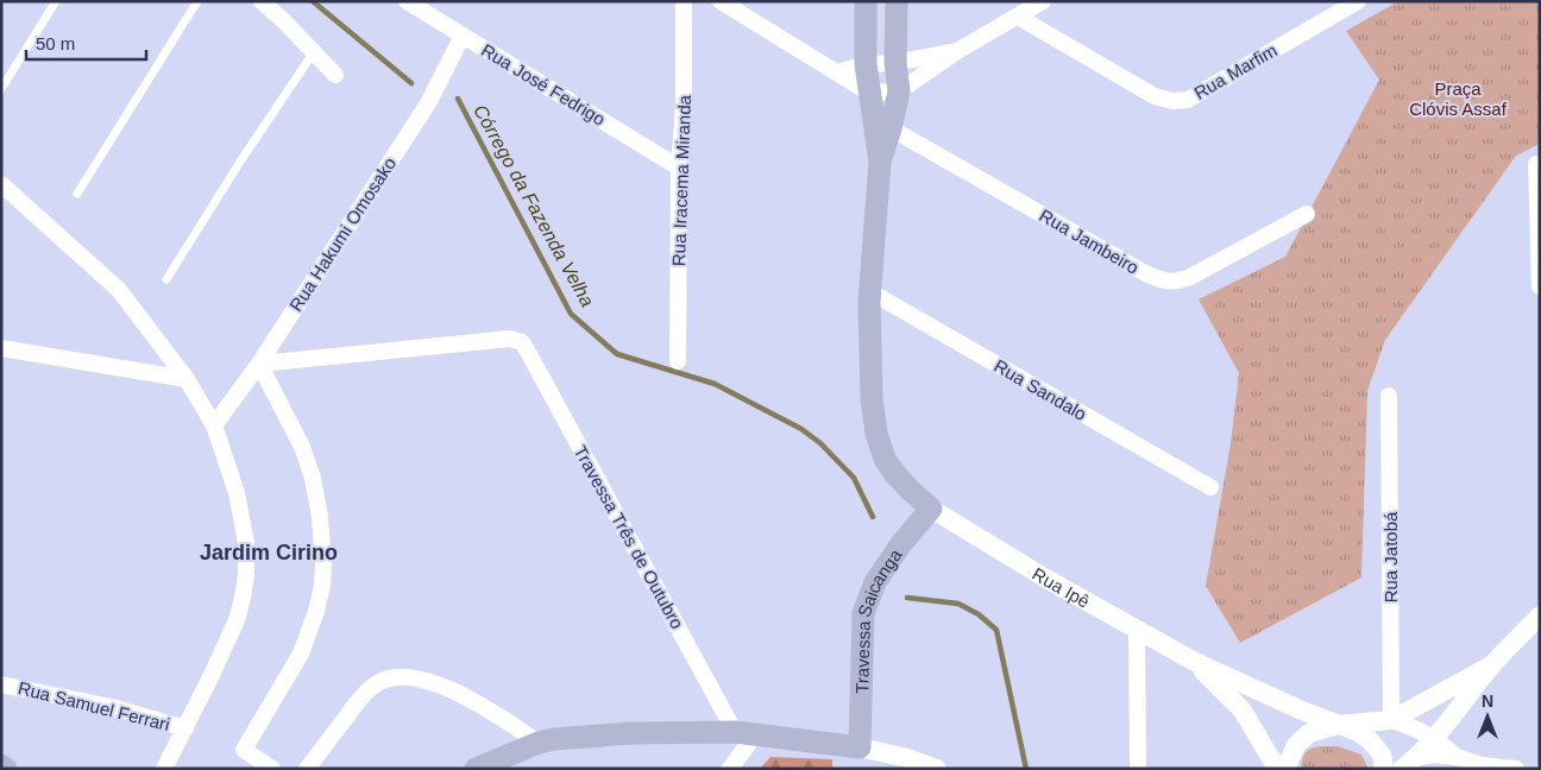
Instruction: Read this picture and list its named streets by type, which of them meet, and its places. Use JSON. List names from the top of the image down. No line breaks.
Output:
{"streets":{"main road":["Travessa Saicanga"],"street":["Rua Marfim","Rua José Fedrigo","Rua Iracema Miranda","Rua Hakumi Omosako","Rua Jambeiro","Rua Sandalo","Travessa Três de Outubro","Rua Jatobá","Rua Ipê","Rua Samuel Ferrari"]},"crossings":[["Rua José Fedrigo","Rua Iracema Miranda"],["Rua José Fedrigo","Rua Hakumi Omosako"],["Rua Hakumi Omosako","Travessa Três de Outubro"],["Rua Ipê","Travessa Saicanga"]],"districts":["Jardim Cirino"],"water":["Córrego da Fazenda Velha"],"parks":["Praça Clóvis Assaf"],"scale_bar":"50 m","north":"top"}
